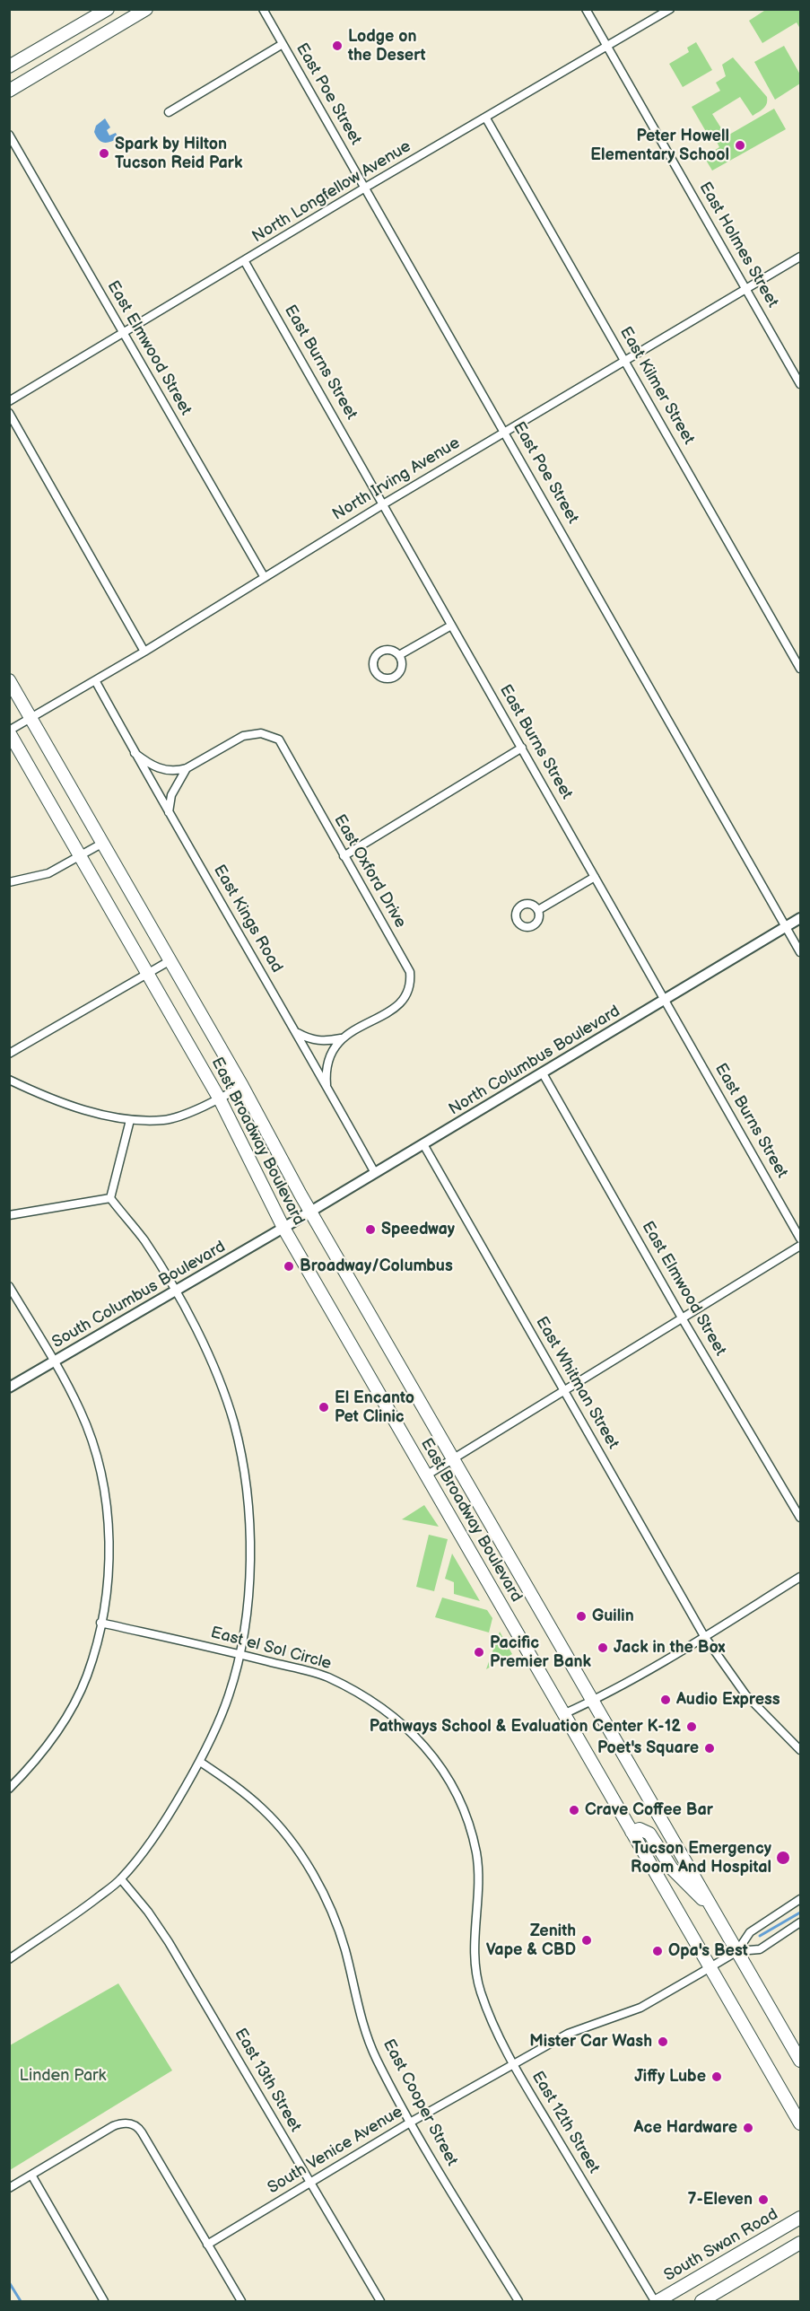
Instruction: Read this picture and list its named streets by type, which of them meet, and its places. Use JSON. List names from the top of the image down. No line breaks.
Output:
{"streets":{"main road":["East Broadway Boulevard","South Swan Road"],"street":["East Poe Street","North Longfellow Avenue","East Holmes Street","East Elmwood Street","East Burns Street","East Kilmer Street","North Irving Avenue","East Oxford Drive","East Kings Road","North Columbus Boulevard","South Columbus Boulevard","East Whitman Street","East el Sol Circle","East 13th Street","East Cooper Street","East 12th Street","South Venice Avenue"]},"crossings":[["East Poe Street","North Longfellow Avenue"],["East Poe Street","North Irving Avenue"],["East Poe Street","North Columbus Boulevard"],["North Longfellow Avenue","East Holmes Street"],["North Longfellow Avenue","East Elmwood Street"],["North Longfellow Avenue","East Burns Street"],["North Longfellow Avenue","East Kilmer Street"],["East Holmes Street","North Irving Avenue"],["East Elmwood Street","North Irving Avenue"],["East Elmwood Street","North Columbus Boulevard"],["East Burns Street","North Irving Avenue"],["East Burns Street","North Columbus Boulevard"],["East Kilmer Street","North Irving Avenue"],["North Irving Avenue","East Kings Road"],["North Irving Avenue","East Broadway Boulevard"],["East Oxford Drive","East Kings Road"],["East Kings Road","North Columbus Boulevard"],["North Columbus Boulevard","East Broadway Boulevard"],["North Columbus Boulevard","South Columbus Boulevard"],["North Columbus Boulevard","East Whitman Street"],["East Broadway Boulevard","South Columbus Boulevard"],["East Broadway Boulevard","South Venice Avenue"],["East el Sol Circle","East 12th Street"],["East 13th Street","South Venice Avenue"],["East Cooper Street","South Venice Avenue"],["East 12th Street","South Venice Avenue"],["East 12th Street","South Swan Road"]],"parks":["Linden Park"],"places":["Lodge on the Desert","Peter Howell Elementary School","Spark by Hilton Tucson Reid Park","Speedway","Broadway/Columbus","El Encanto Pet Clinic","Guilin","Jack in the Box","Pacific Premier Bank","Audio Express","Pathways School & Evaluation Center K-12","Poet's Square","Crave Coffee Bar","Tucson Emergency Room And Hospital","Zenith Vape & CBD","Opa's Best","Mister Car Wash","Jiffy Lube","Ace Hardware","7-Eleven"]}
